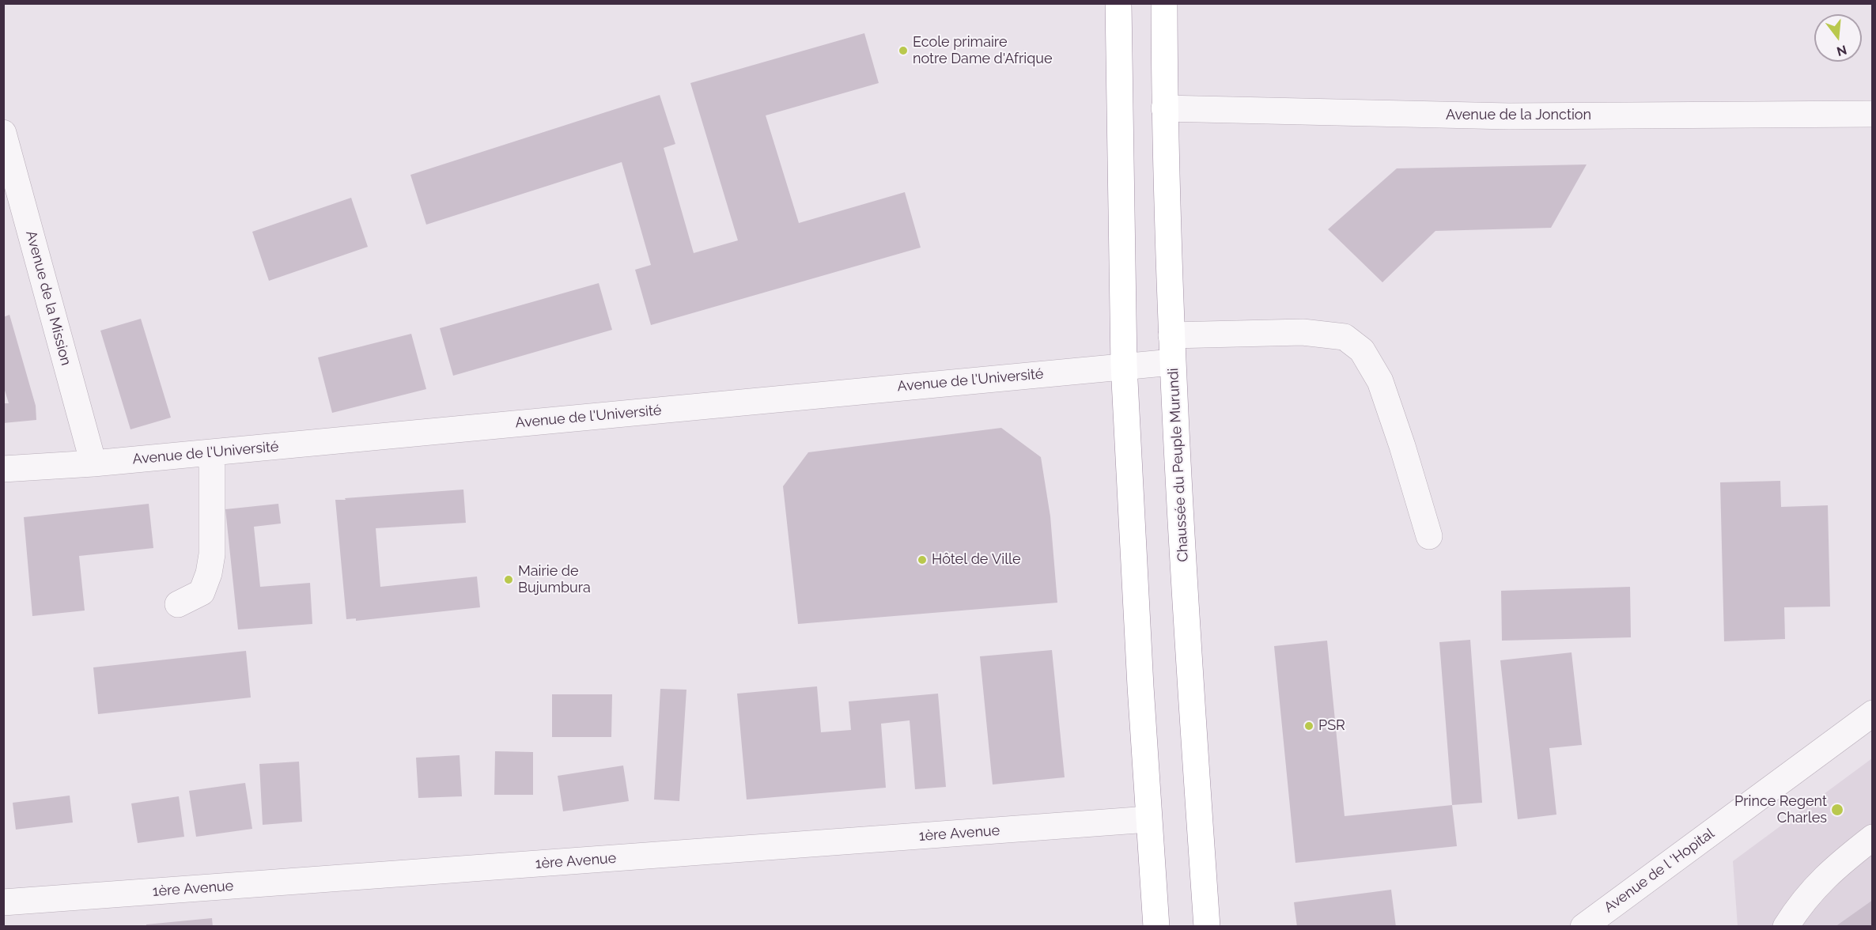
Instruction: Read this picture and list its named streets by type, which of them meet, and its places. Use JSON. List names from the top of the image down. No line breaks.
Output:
{"streets":{"highway":["Chaussée du Peuple Murundi"],"street":["Avenue de la Jonction","Avenue de la Mission","Avenue de l'Université","1ère Avenue","Avenue de l 'Hopital"]},"crossings":[["Avenue de la Jonction","Chaussée du Peuple Murundi"],["Avenue de la Mission","Avenue de l'Université"],["Avenue de l'Université","Chaussée du Peuple Murundi"]],"places":["Ecole primaire notre Dame d'Afrique","Hôtel de Ville","Mairie de Bujumbura","PSR","Prince Regent Charles"],"north":"bottom"}
